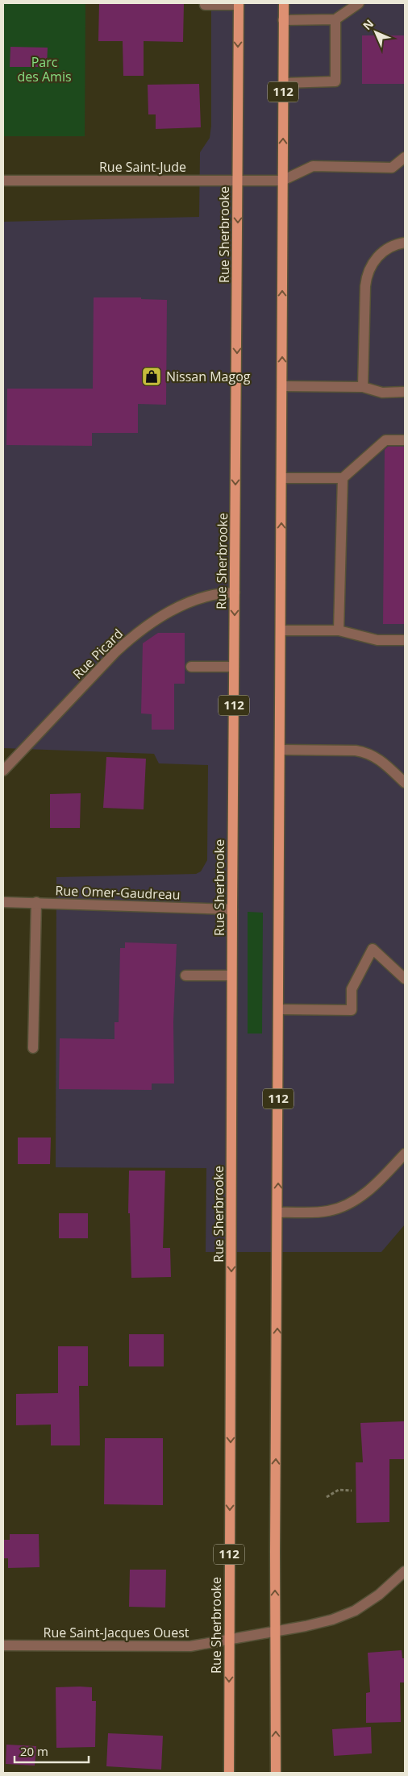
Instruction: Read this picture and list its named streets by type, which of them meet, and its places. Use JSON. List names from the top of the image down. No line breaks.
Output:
{"streets":{"main road":["112","Rue Sherbrooke"],"street":["Rue Saint-Jude","Rue Picard","Rue Omer-Gaudreau","Rue Saint-Jacques Ouest"]},"crossings":[["112","Rue Saint-Jude"],["112","Rue Saint-Jacques Ouest"],["Rue Saint-Jude","Rue Sherbrooke"],["Rue Sherbrooke","Rue Picard"],["Rue Sherbrooke","Rue Omer-Gaudreau"],["Rue Sherbrooke","Rue Saint-Jacques Ouest"]],"parks":["Parc des Amis"],"places":{"shop":["Nissan Magog"]},"scale_bar":"20 m","north":"top left"}
